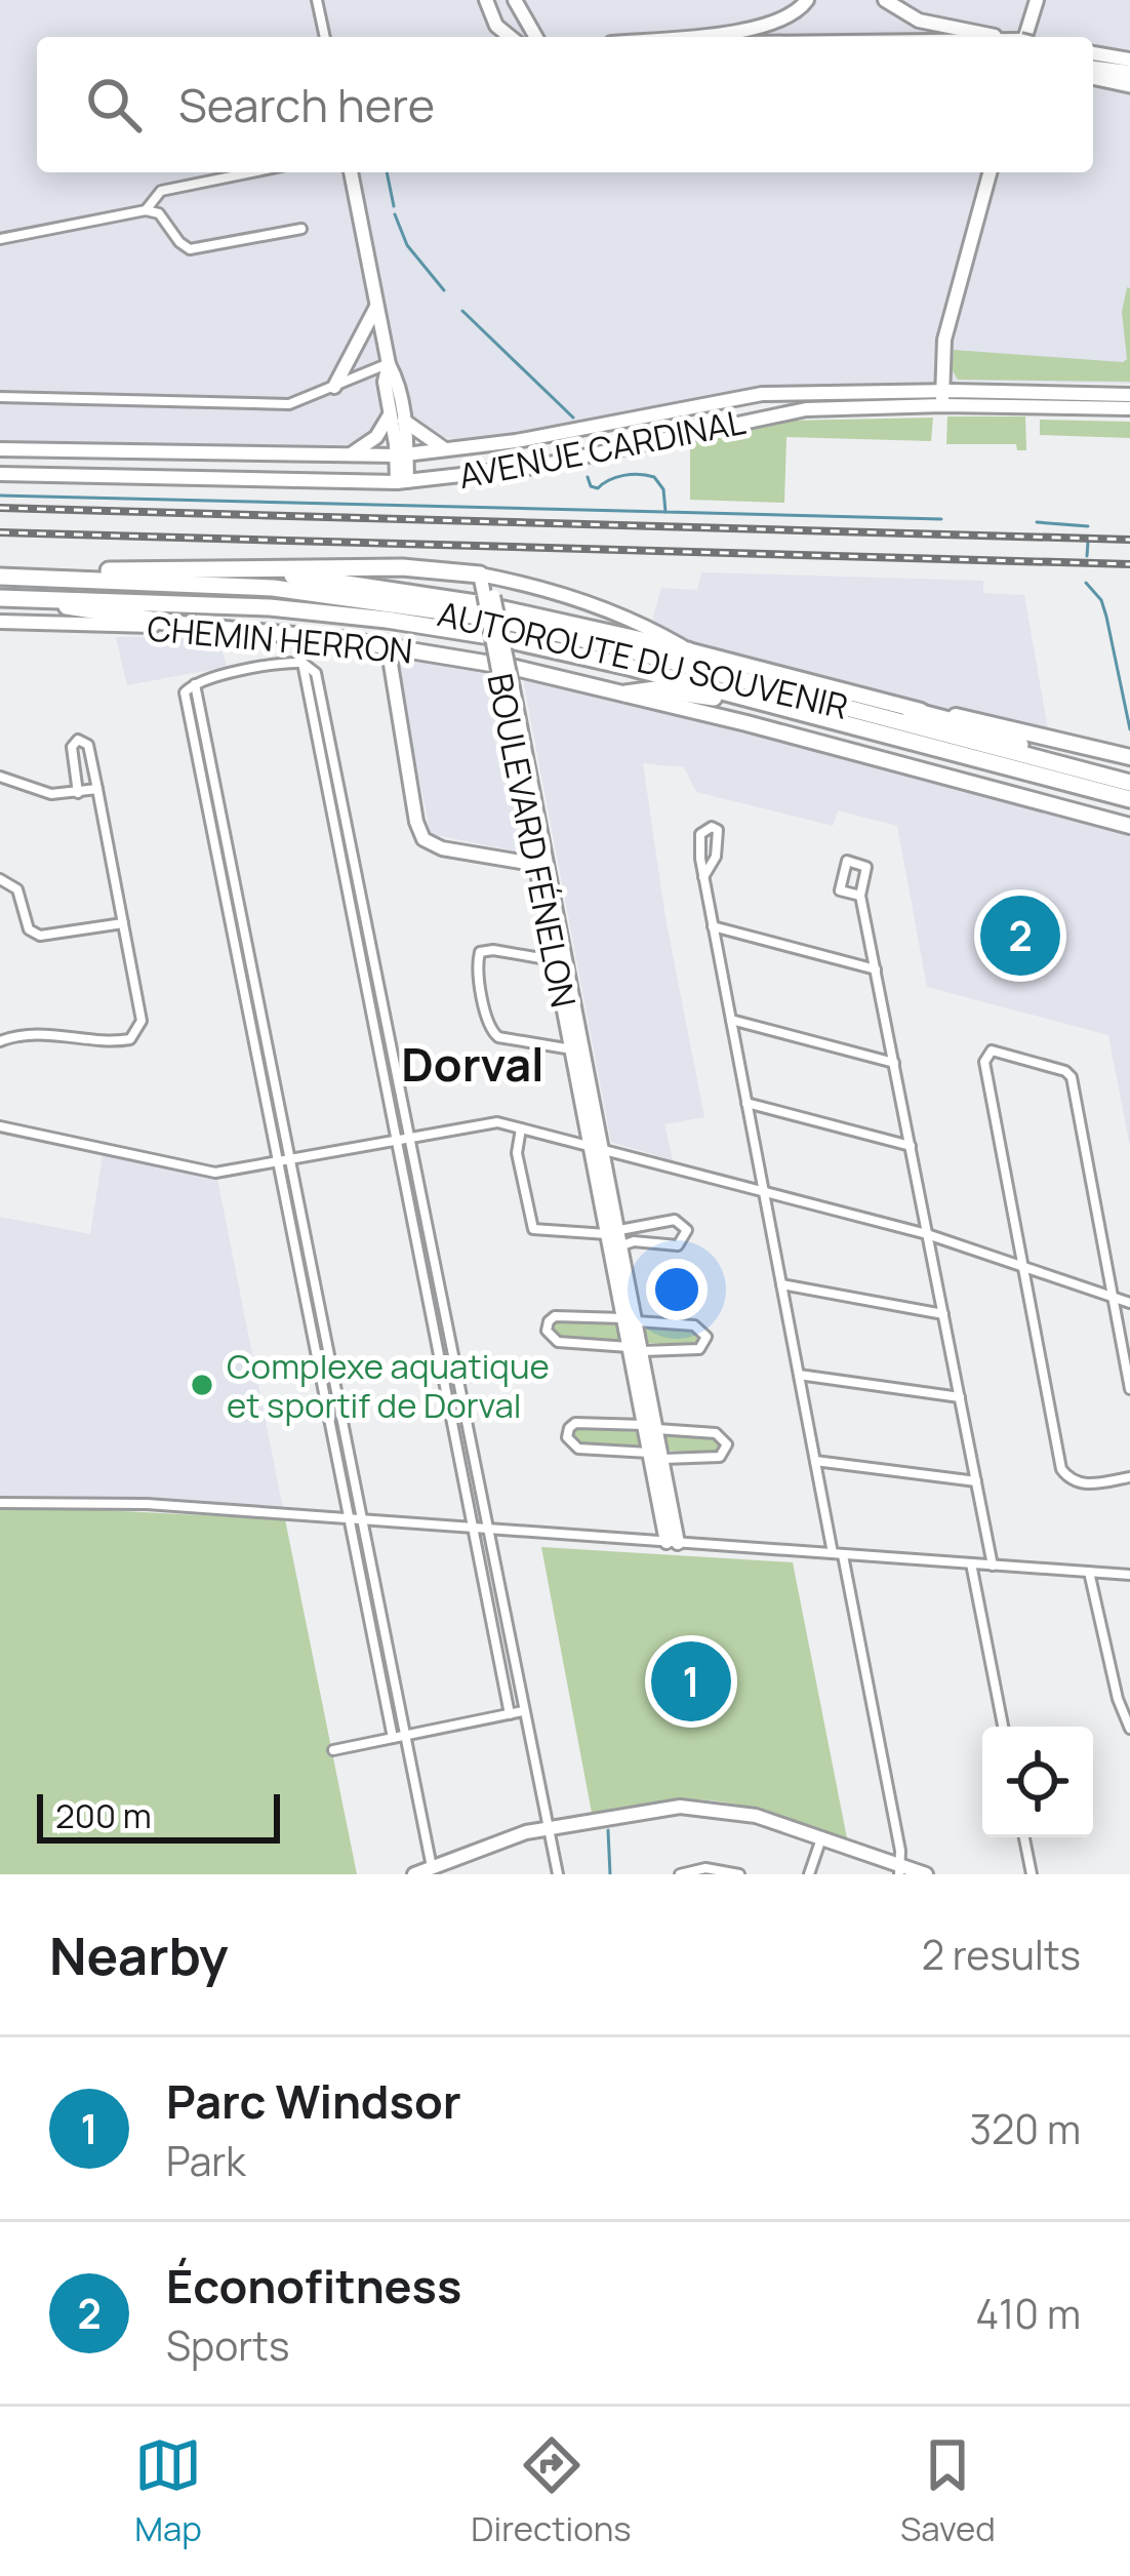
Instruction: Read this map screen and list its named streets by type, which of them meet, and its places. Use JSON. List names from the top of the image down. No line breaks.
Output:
{"streets":{"highway":["AUTOROUTE DU SOUVENIR"],"main road":["CHEMIN HERRON"],"street":["AVENUE CARDINAL","BOULEVARD FÉNELON"]},"districts":["Dorval"],"places":["Complexe aquatique et sportif de Dorval"],"scale_bar":"200 m","page":{"search":"Search here","pins":["2","1"],"scale":"200 m","heading":["Nearby","2 results"],"list":[{"mark":"1","name":"Parc Windsor","note":"Park","value":"320 m"},{"mark":"2","name":"Éconofitness","note":"Sports","value":"410 m"}],"nav":["Map","Directions","Saved"]}}
